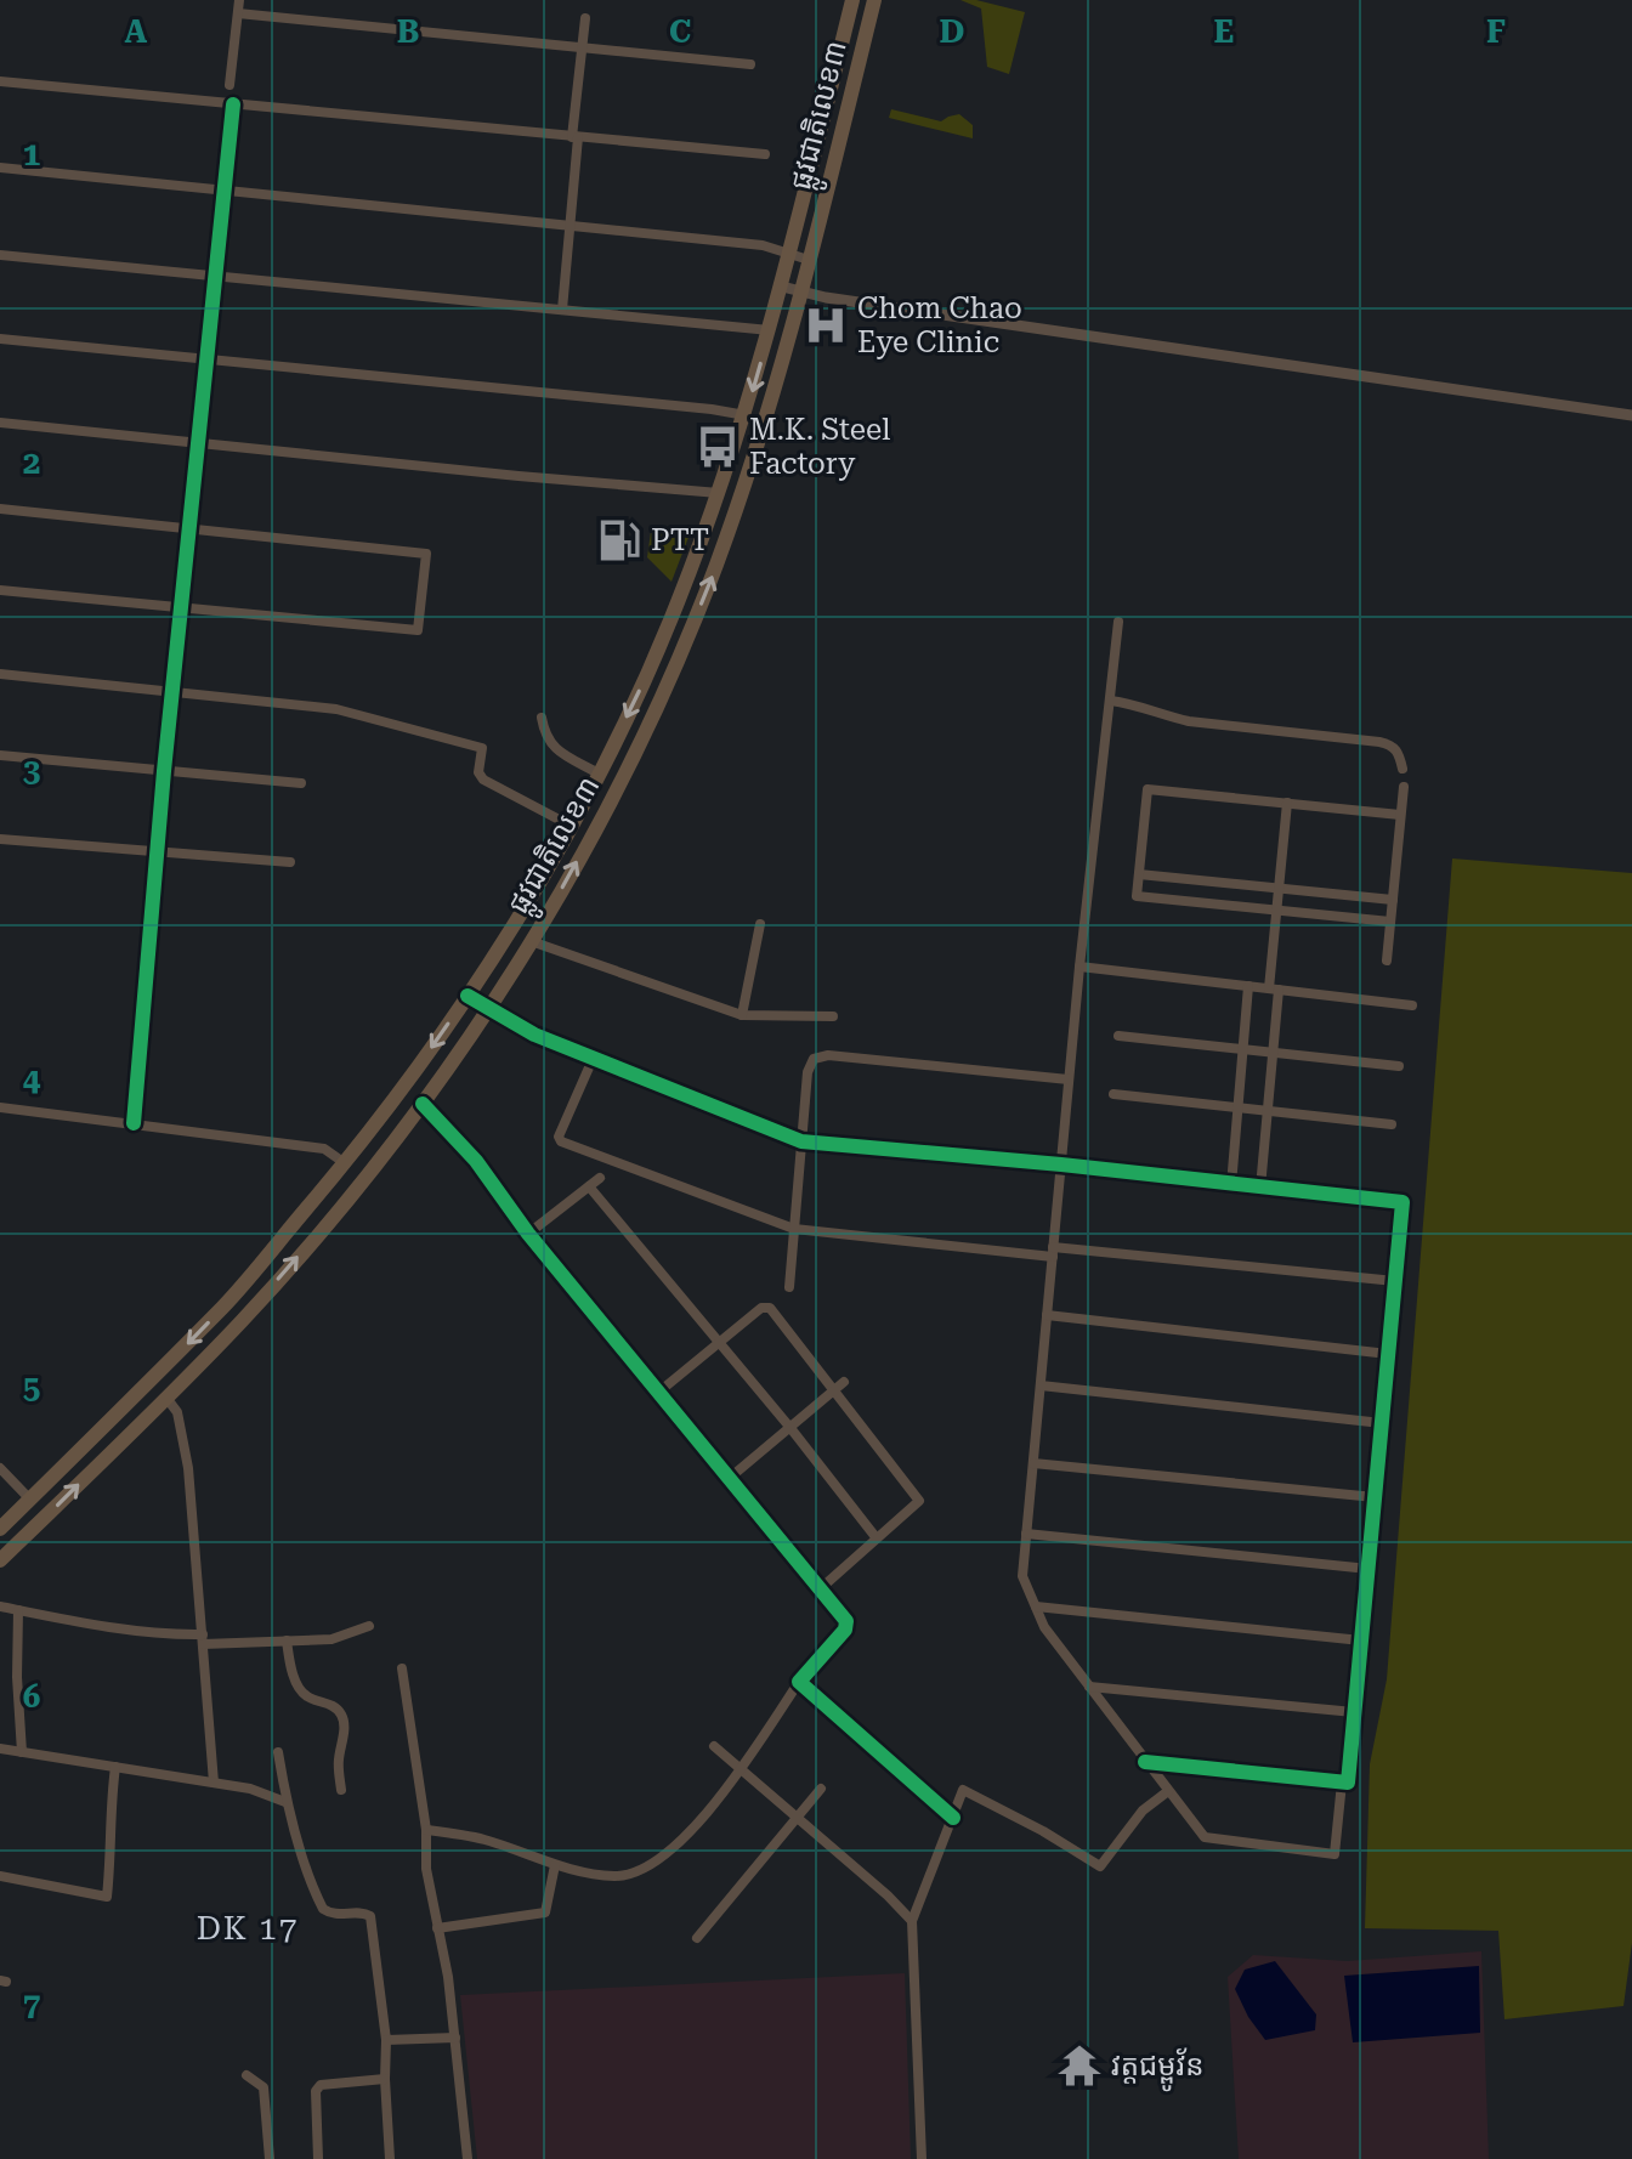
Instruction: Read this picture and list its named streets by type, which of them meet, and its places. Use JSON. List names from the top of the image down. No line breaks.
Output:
{"streets":{"highway":["ផ្លូវជាតិលេខ៣"]},"districts":["DK 17"],"places":{"hospital":["Chom Chao Eye Clinic"],"bus stop":["M.K. Steel Factory"],"fuel station":["PTT"],"temple":["វត្តជម្ពូវ័ន"]},"grid":{"columns":["A","B","C","D","E","F"],"rows":["1","2","3","4","5","6","7"]}}
